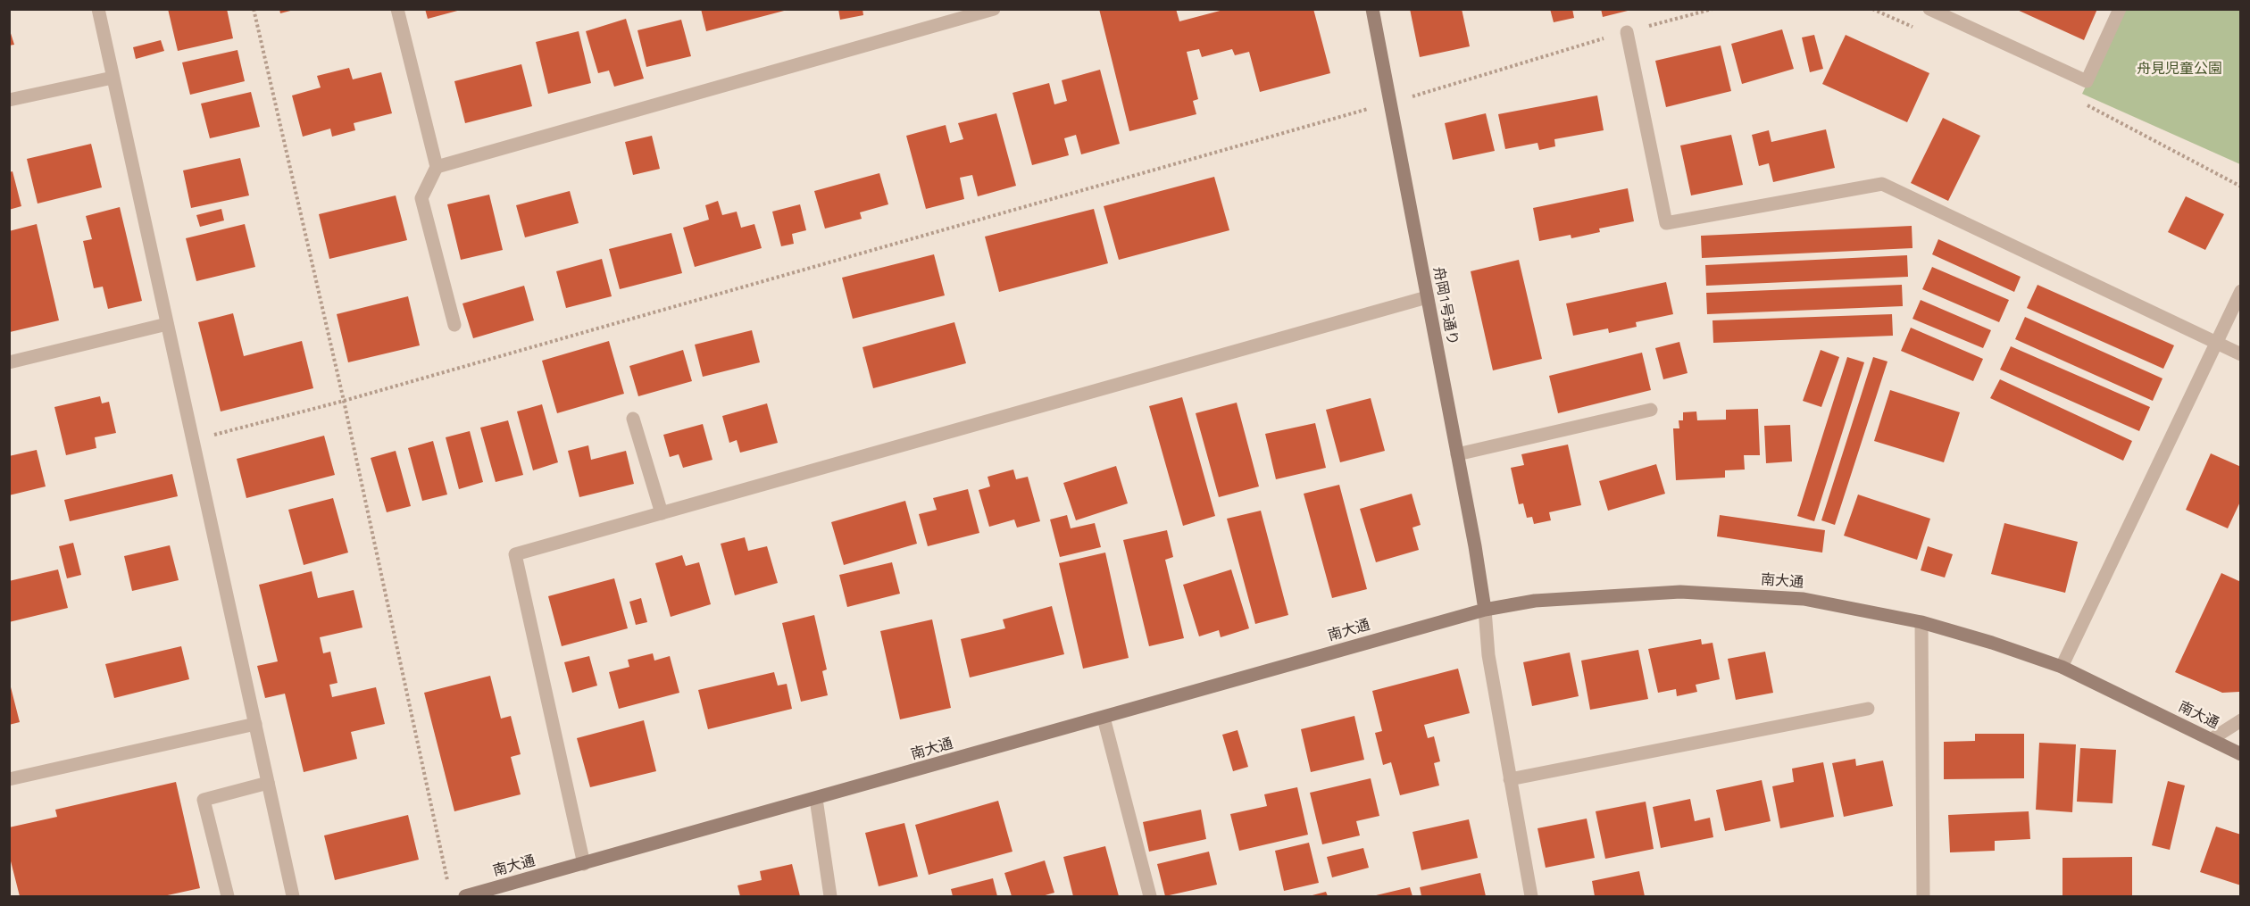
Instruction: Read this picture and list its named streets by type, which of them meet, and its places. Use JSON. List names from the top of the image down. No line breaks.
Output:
{"streets":{"street":["舟岡1号通り","南大通"]},"crossings":[["舟岡1号通り","南大通"]],"parks":["舟見児童公園"]}
